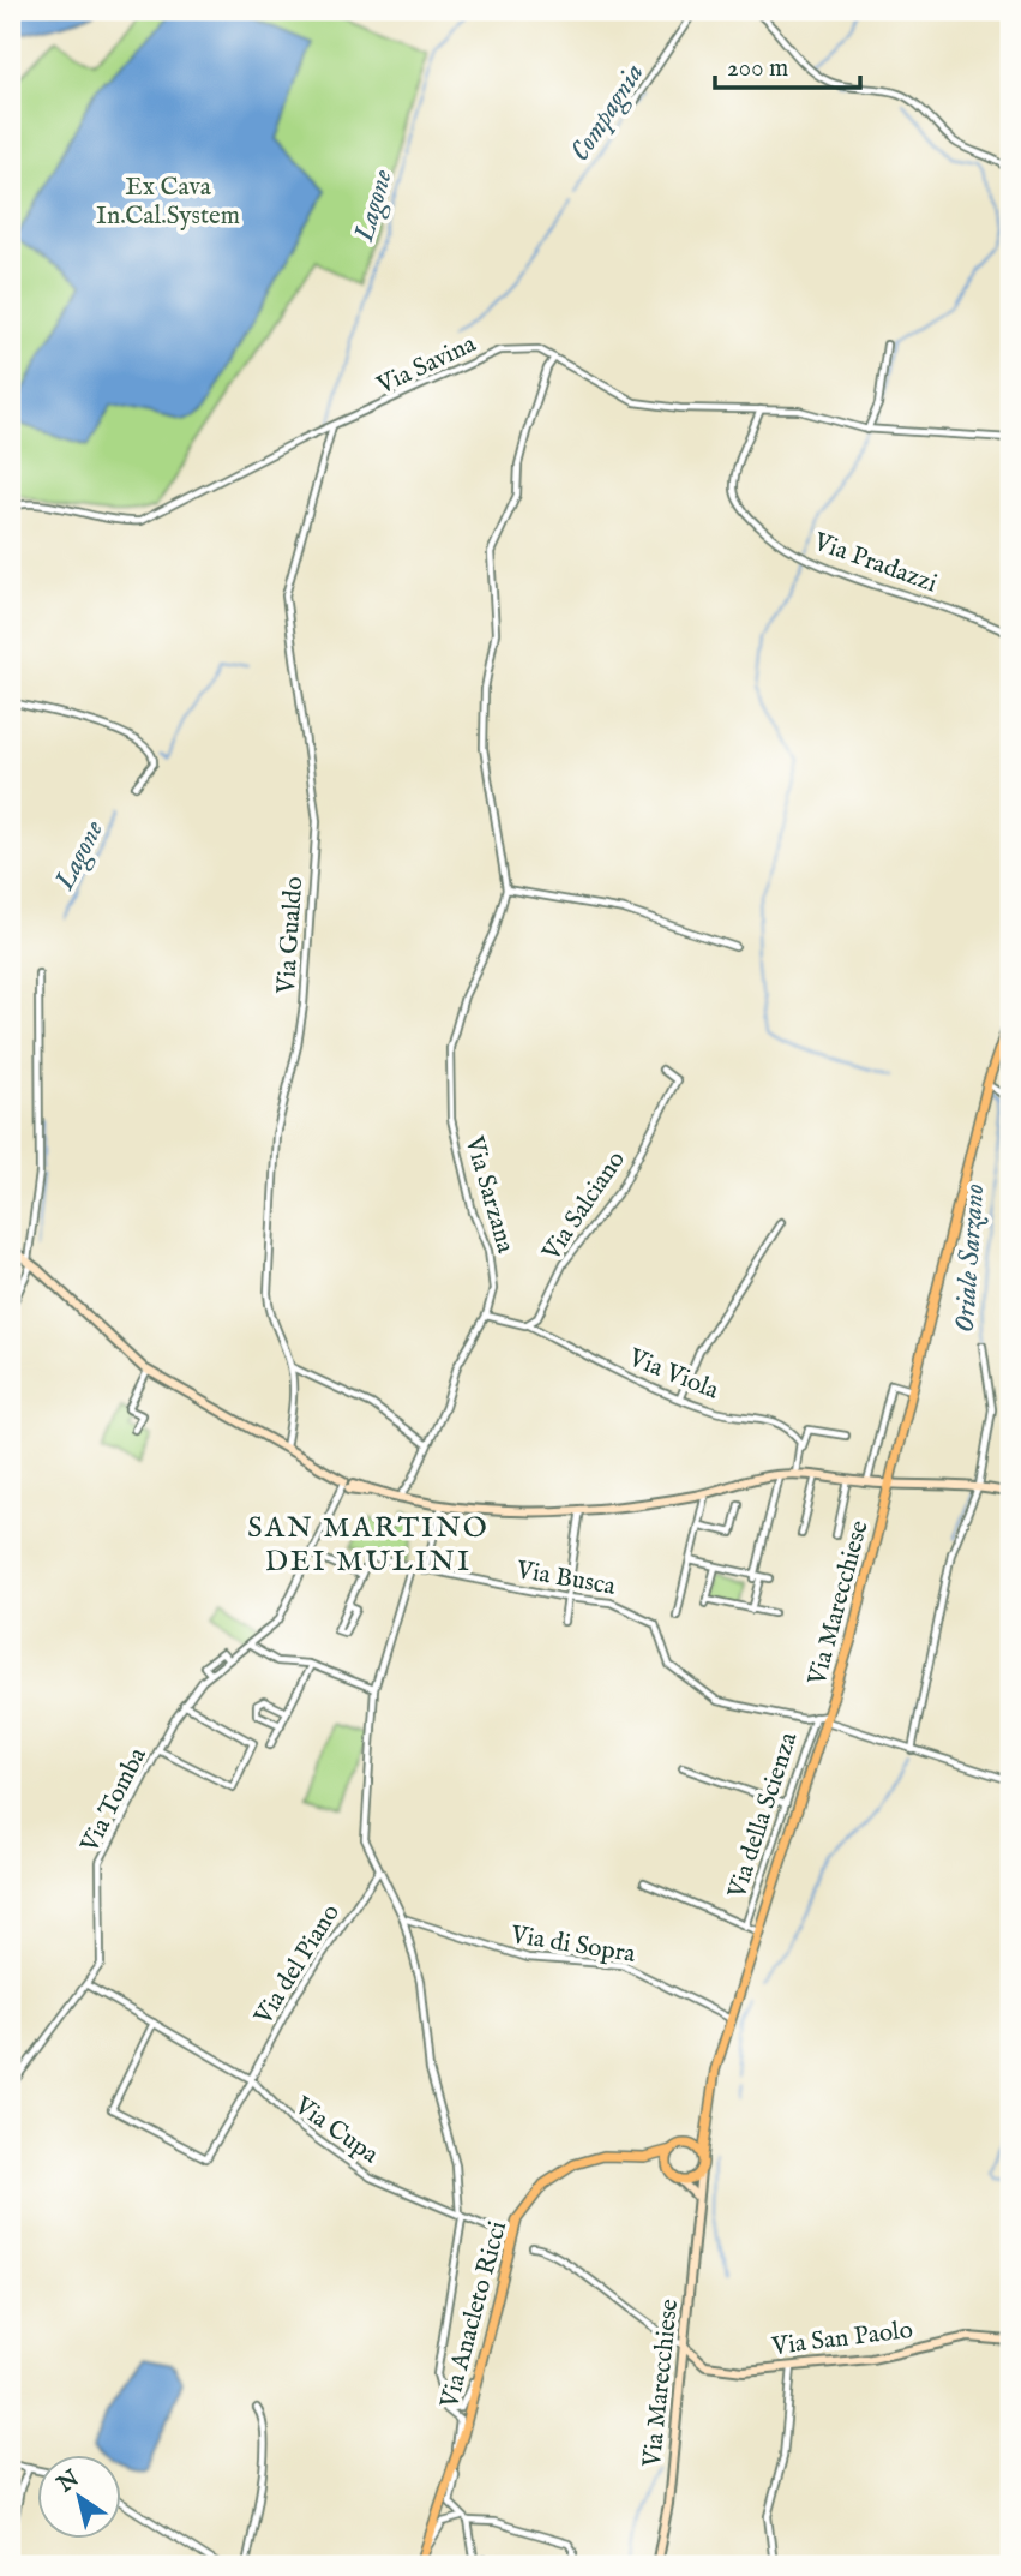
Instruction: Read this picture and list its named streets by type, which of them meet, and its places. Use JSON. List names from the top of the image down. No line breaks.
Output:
{"streets":{"main road":["Via Marecchiese","Via Anacleto Ricci","Via San Paolo"],"street":["Via Savina","Via Pradazzi","Via Gualdo","Via Sarzana","Via Salciano","Via Viola","Via Busca","Via Tomba","Via della Scienza","Via di Sopra","Via del Piano","Via Cupa"]},"crossings":[["Via Savina","Via Pradazzi"],["Via Savina","Via Gualdo"],["Via Savina","Via Sarzana"],["Via Salciano","Via Viola"],["Via Busca","Via Marecchiese"],["Via Busca","Via della Scienza"],["Via Marecchiese","Via della Scienza"],["Via Marecchiese","Via di Sopra"],["Via Marecchiese","Via Anacleto Ricci"],["Via Marecchiese","Via San Paolo"],["Via Tomba","Via Cupa"],["Via del Piano","Via Cupa"]],"districts":["SAN MARTINO DEI MULINI"],"water":["Compagnia","Lagone","Oriale Sarzano"],"parks":["Ex Cava In.Cal.System"],"scale_bar":"200 m","north":"top left"}
